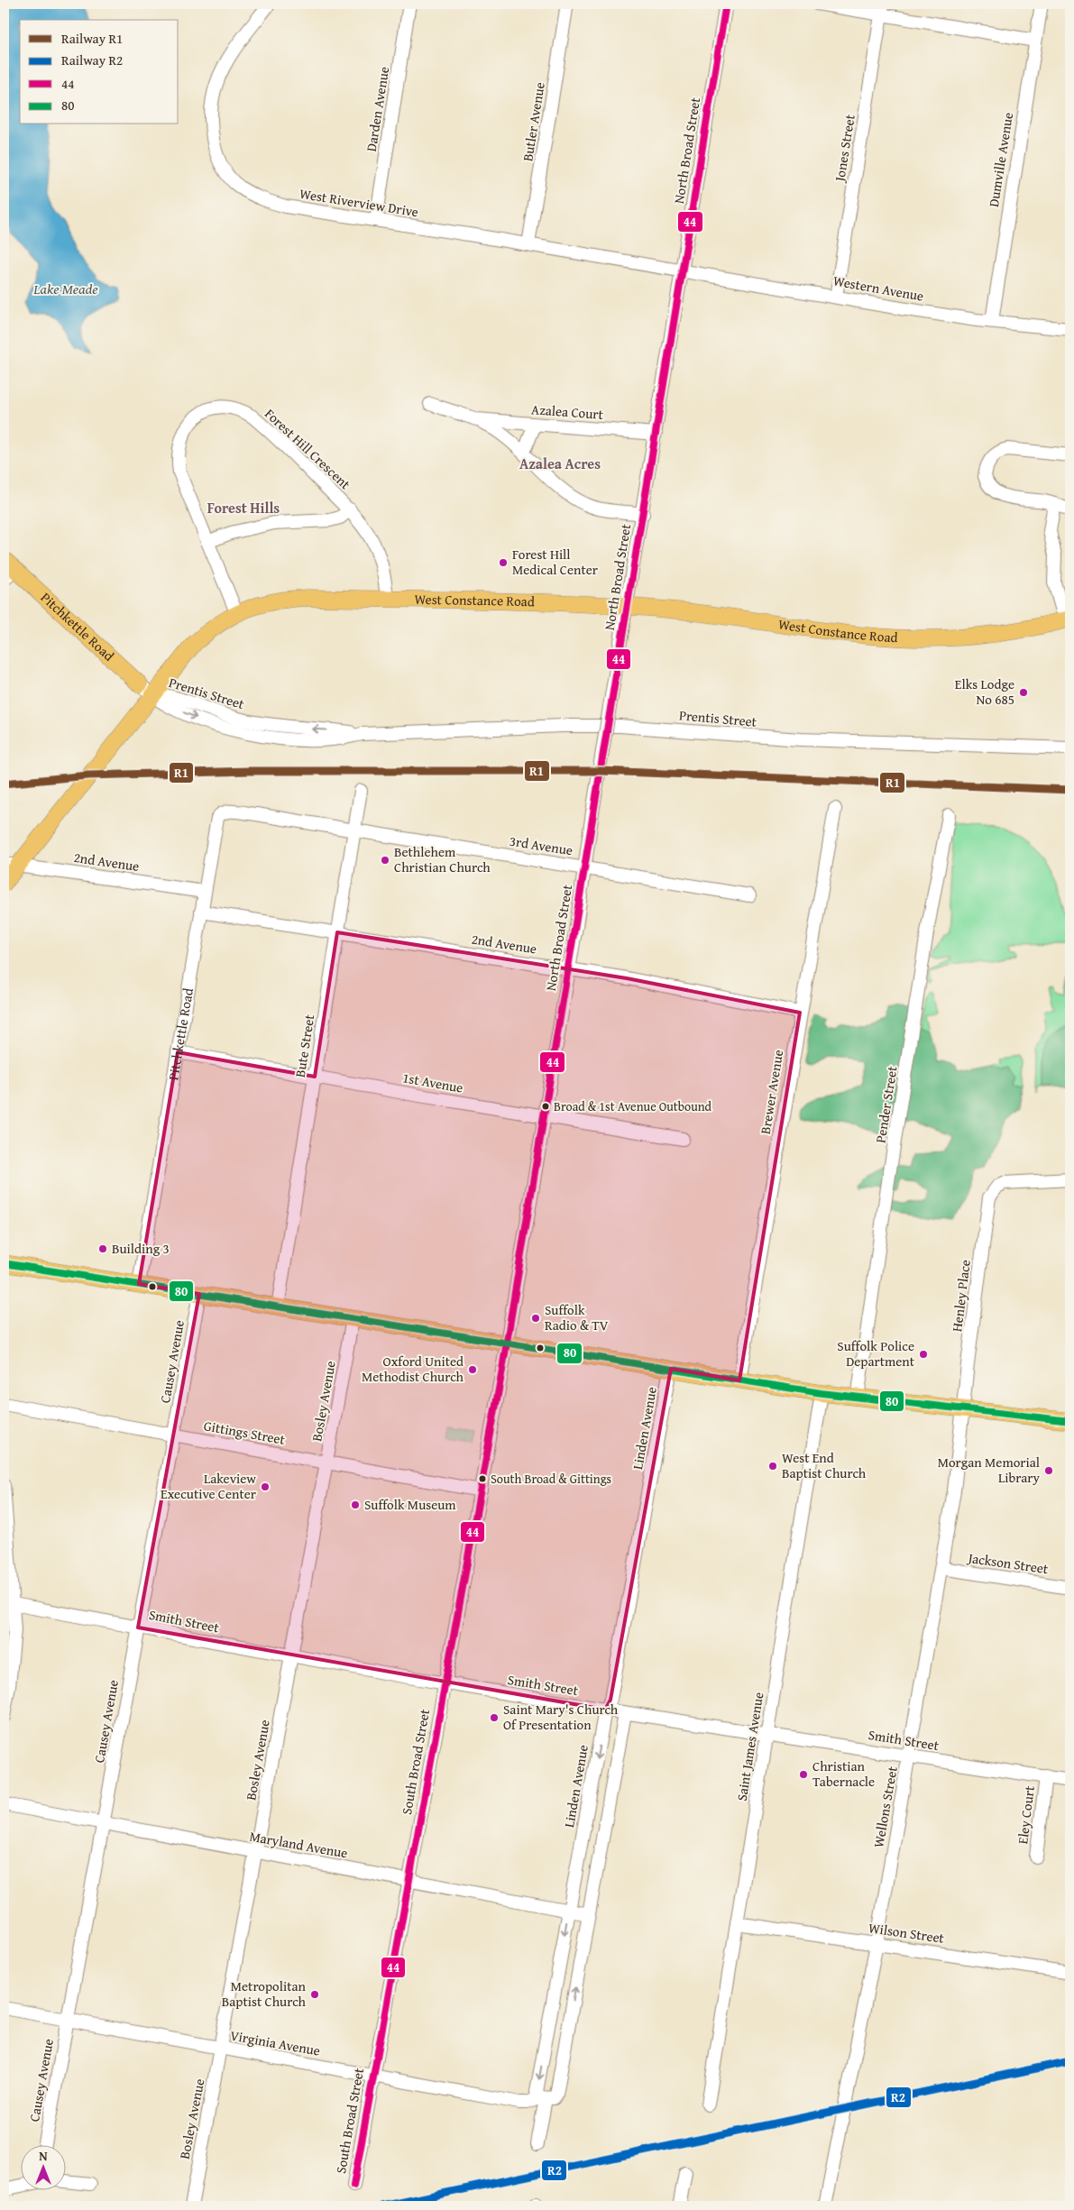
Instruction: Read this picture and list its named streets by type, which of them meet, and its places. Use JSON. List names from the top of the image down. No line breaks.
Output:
{"streets":{"main road":["West Constance Road","Pitchkettle Road"],"street":["Darden Avenue","Butler Avenue","Jones Street","North Broad Street","Dumville Avenue","West Riverview Drive","Western Avenue","Azalea Court","Forest Hill Crescent","Prentis Street","3rd Avenue","2nd Avenue","Bute Street","1st Avenue","Brewer Avenue","Pender Street","Henley Place","Causey Avenue","Bosley Avenue","Linden Avenue","Gittings Street","Jackson Street","Smith Street","Saint James Avenue","South Broad Street","Wellons Street","Eley Court","Maryland Avenue","Wilson Street","Virginia Avenue"]},"crossings":[["Darden Avenue","West Riverview Drive"],["Butler Avenue","West Riverview Drive"],["Jones Street","Western Avenue"],["North Broad Street","West Riverview Drive"],["North Broad Street","Western Avenue"],["North Broad Street","Azalea Court"],["North Broad Street","West Constance Road"],["North Broad Street","3rd Avenue"],["North Broad Street","2nd Avenue"],["North Broad Street","1st Avenue"],["North Broad Street","South Broad Street"],["Dumville Avenue","Western Avenue"],["West Riverview Drive","Western Avenue"],["Forest Hill Crescent","West Constance Road"],["West Constance Road","Pitchkettle Road"],["West Constance Road","Prentis Street"],["West Constance Road","2nd Avenue"],["Pitchkettle Road","Prentis Street"],["Pitchkettle Road","3rd Avenue"],["Pitchkettle Road","2nd Avenue"],["Pitchkettle Road","1st Avenue"],["3rd Avenue","Bute Street"],["2nd Avenue","Bute Street"],["2nd Avenue","Brewer Avenue"],["Bute Street","1st Avenue"],["Henley Place","Wellons Street"],["Causey Avenue","Gittings Street"],["Causey Avenue","Smith Street"],["Causey Avenue","Maryland Avenue"],["Causey Avenue","Virginia Avenue"],["Bosley Avenue","Gittings Street"],["Bosley Avenue","Smith Street"],["Bosley Avenue","Maryland Avenue"],["Bosley Avenue","Virginia Avenue"],["Linden Avenue","Smith Street"],["Linden Avenue","Maryland Avenue"],["Linden Avenue","Virginia Avenue"],["Gittings Street","South Broad Street"],["Jackson Street","Wellons Street"],["Smith Street","Saint James Avenue"],["Smith Street","South Broad Street"],["Smith Street","Wellons Street"],["Smith Street","Eley Court"],["Saint James Avenue","Wilson Street"],["South Broad Street","Maryland Avenue"],["South Broad Street","Virginia Avenue"],["Wellons Street","Wilson Street"]],"districts":["Azalea Acres","Forest Hills"],"water":["Lake Meade"],"places":["Forest Hill Medical Center","Elks Lodge No 685","Bethlehem Christian Church","Broad & 1st Avenue Outbound","Building 3","Suffolk Radio & TV","Suffolk Police Department","Oxford United Methodist Church","West End Baptist Church","Morgan Memorial Library","South Broad & Gittings","Lakeview Executive Center","Suffolk Museum","Saint Mary's Church Of Presentation","Christian Tabernacle","Metropolitan Baptist Church"],"lines":["transit line 44","rail line R1","transit line 80","rail line R2"],"legend":["Railway R1","Railway R2","44","80"],"north":"top"}
